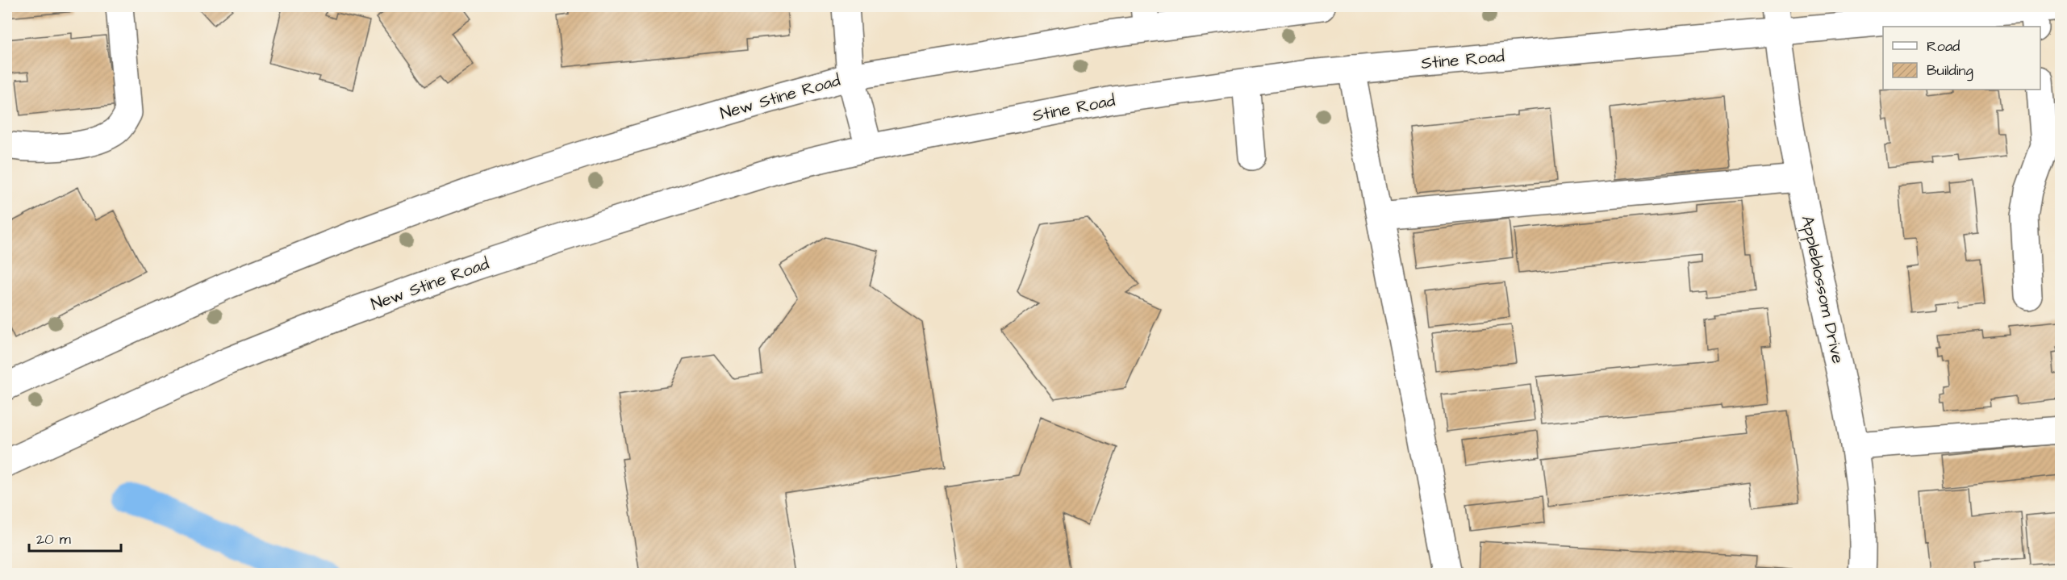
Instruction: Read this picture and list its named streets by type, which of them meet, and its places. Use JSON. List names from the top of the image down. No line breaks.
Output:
{"streets":{"main road":["Stine Road","New Stine Road","Appleblossom Drive"]},"crossings":[["Stine Road","New Stine Road"],["Stine Road","Appleblossom Drive"]],"legend":["Road","Building"],"scale_bar":"20 m"}
